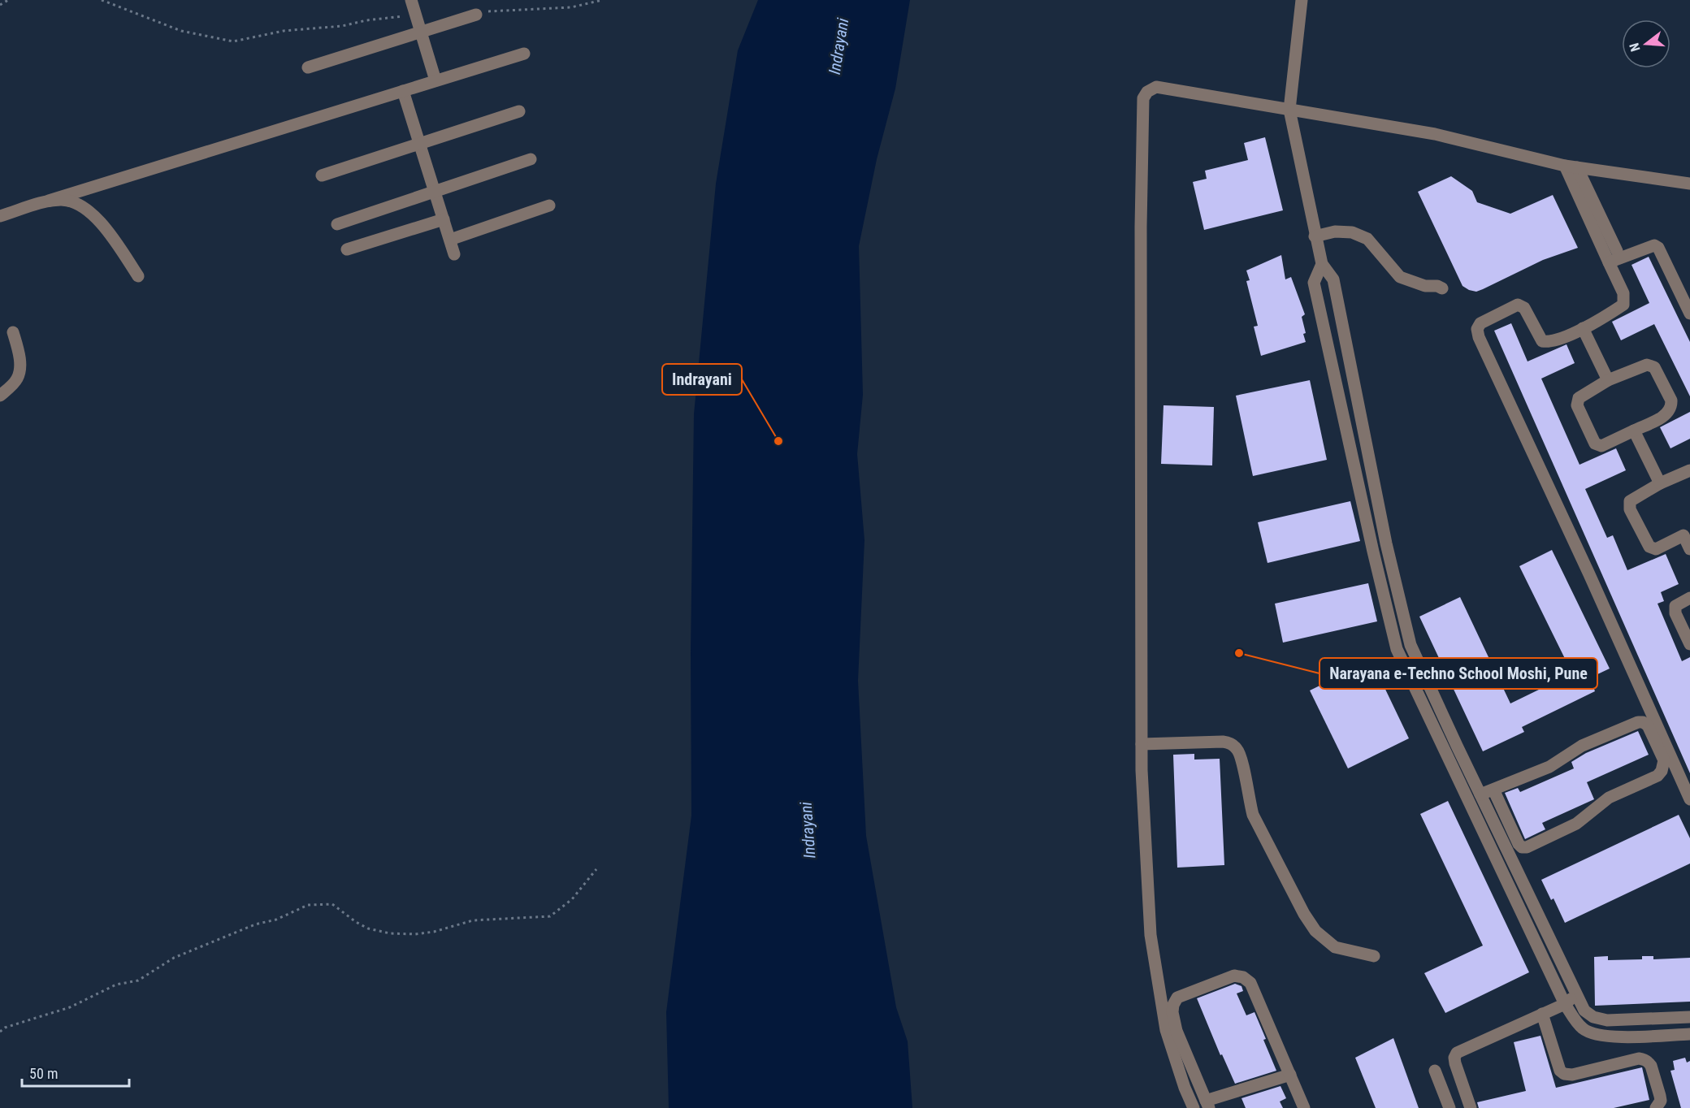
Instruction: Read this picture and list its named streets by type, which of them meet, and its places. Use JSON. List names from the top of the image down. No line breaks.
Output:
{"water":["Indrayani"],"places":["Indrayani","Narayana e-Techno School Moshi, Pune"],"scale_bar":"50 m","north":"left"}
